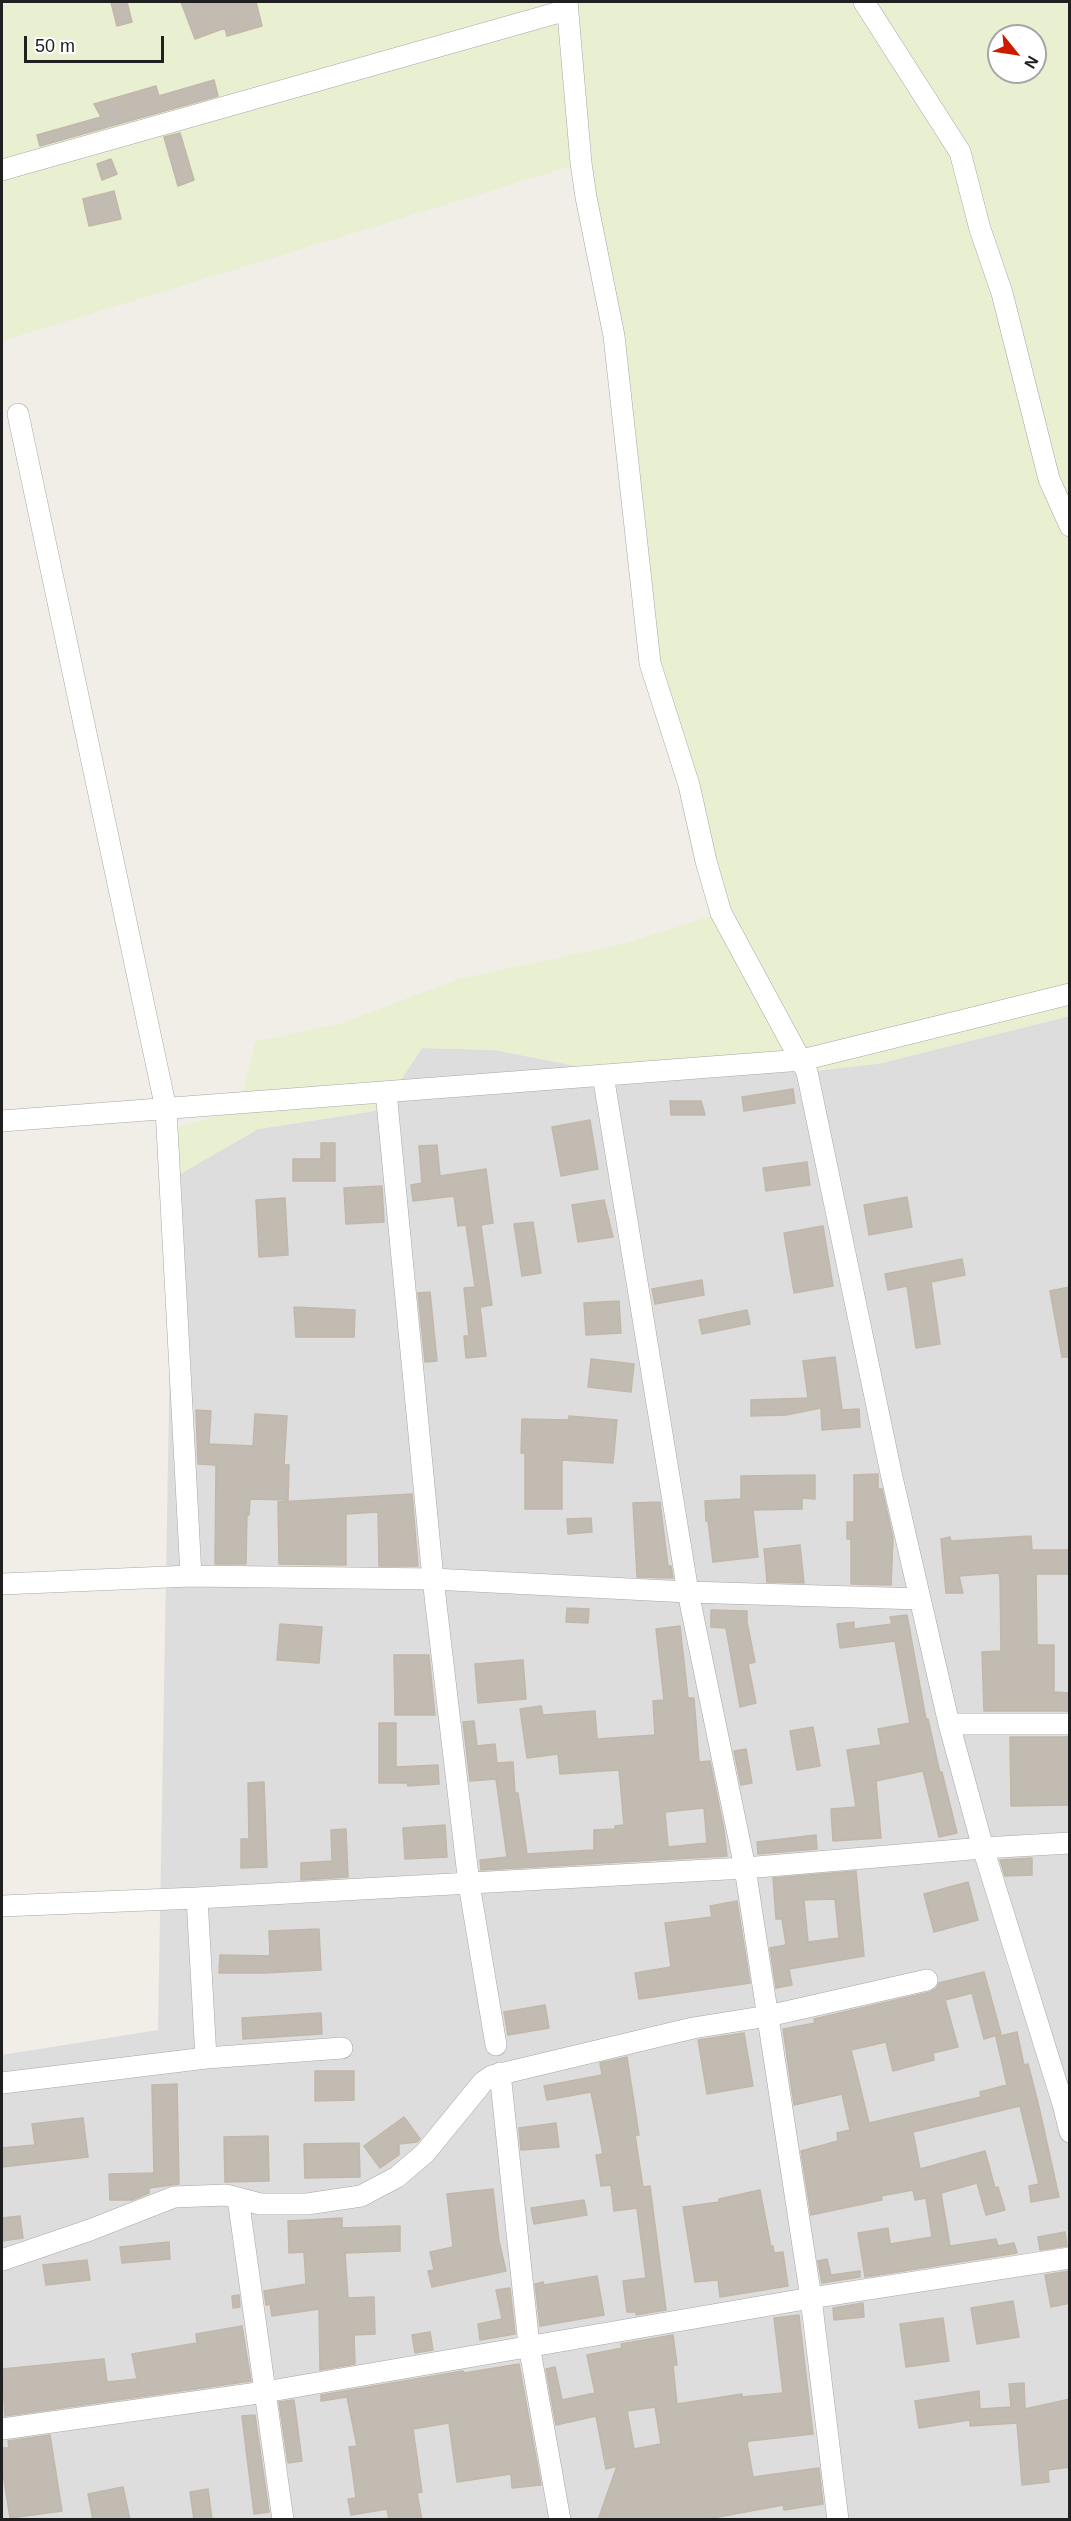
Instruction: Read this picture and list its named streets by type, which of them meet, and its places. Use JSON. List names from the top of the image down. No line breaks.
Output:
{"scale_bar":"50 m","north":"bottom right"}
